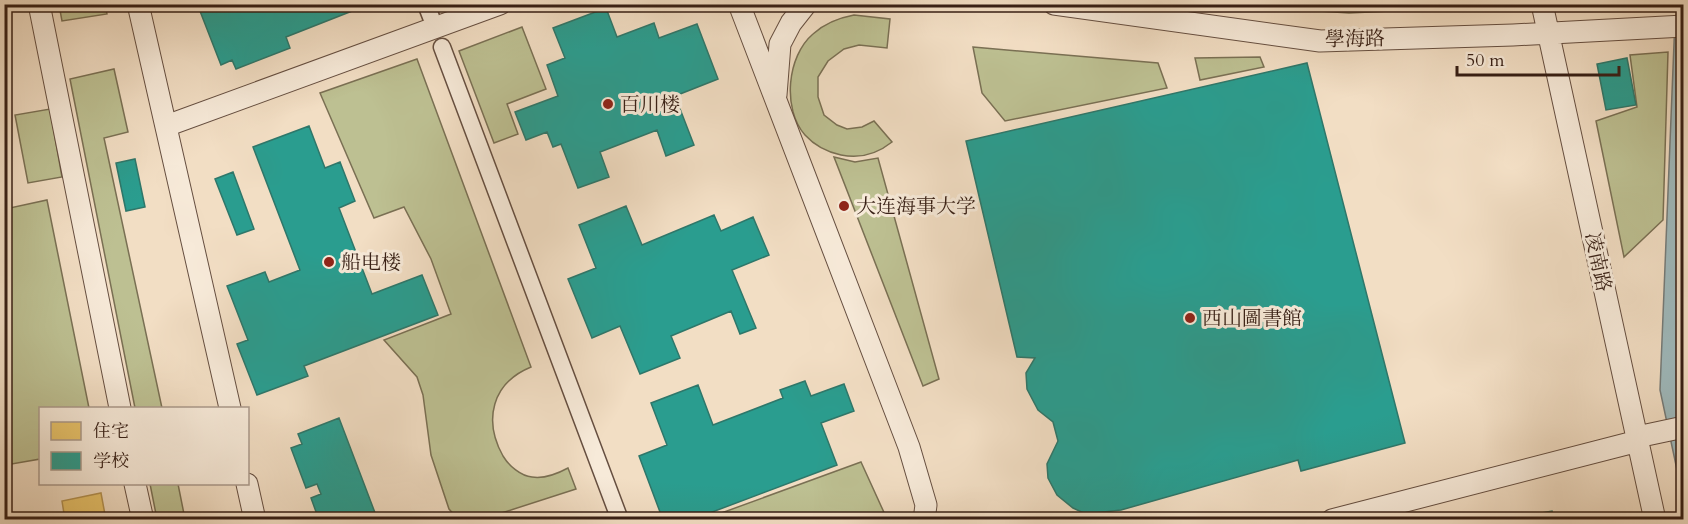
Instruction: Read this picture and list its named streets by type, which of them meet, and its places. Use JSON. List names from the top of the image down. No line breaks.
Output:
{"streets":{"street":["學海路","凌南路"]},"crossings":[["學海路","凌南路"]],"places":["百川楼","大连海事大学","船电楼","西山圖書館"],"legend":["住宅","学校"],"scale_bar":"50 m"}
